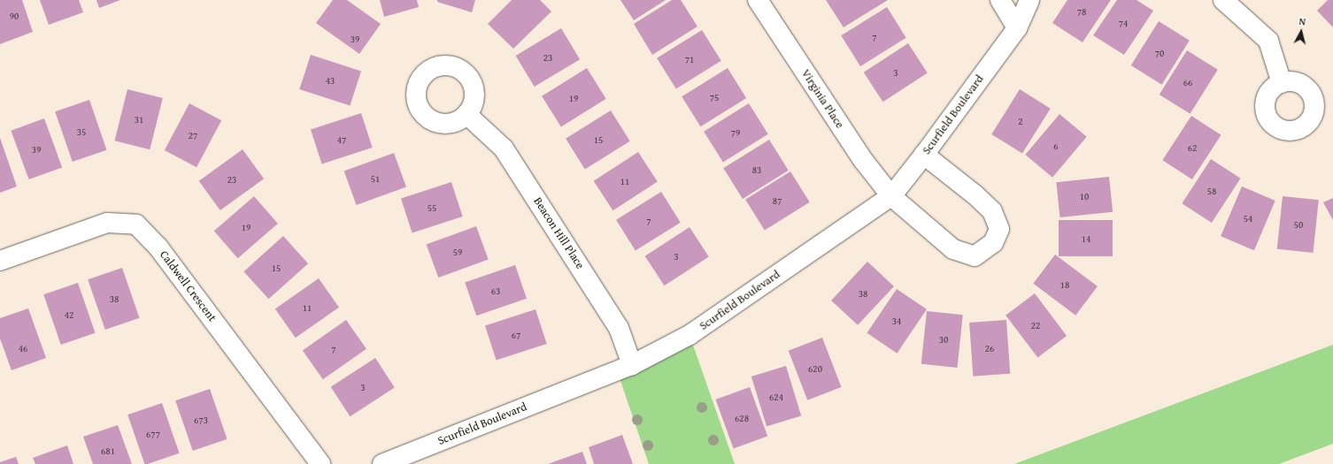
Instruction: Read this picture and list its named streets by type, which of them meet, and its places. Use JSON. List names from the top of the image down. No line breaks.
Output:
{"streets":{"street":["Virginia Place","Scurfield Boulevard","Beacon Hill Place","Caldwell Crescent"]},"crossings":[["Virginia Place","Scurfield Boulevard"],["Scurfield Boulevard","Beacon Hill Place"]],"house_numbers":["78","90","74","7","39","70","23","71","3","43","66","75","19","31","2","35","79","27","47","15","6","62","39","83","51","23","11","58","10","87","55","54","7","50","19","14","59","3","15","18","63","38","38","11","42","34","22","67","30","46","26","7","620","3","624","628","673","677","681"],"north":"top"}
